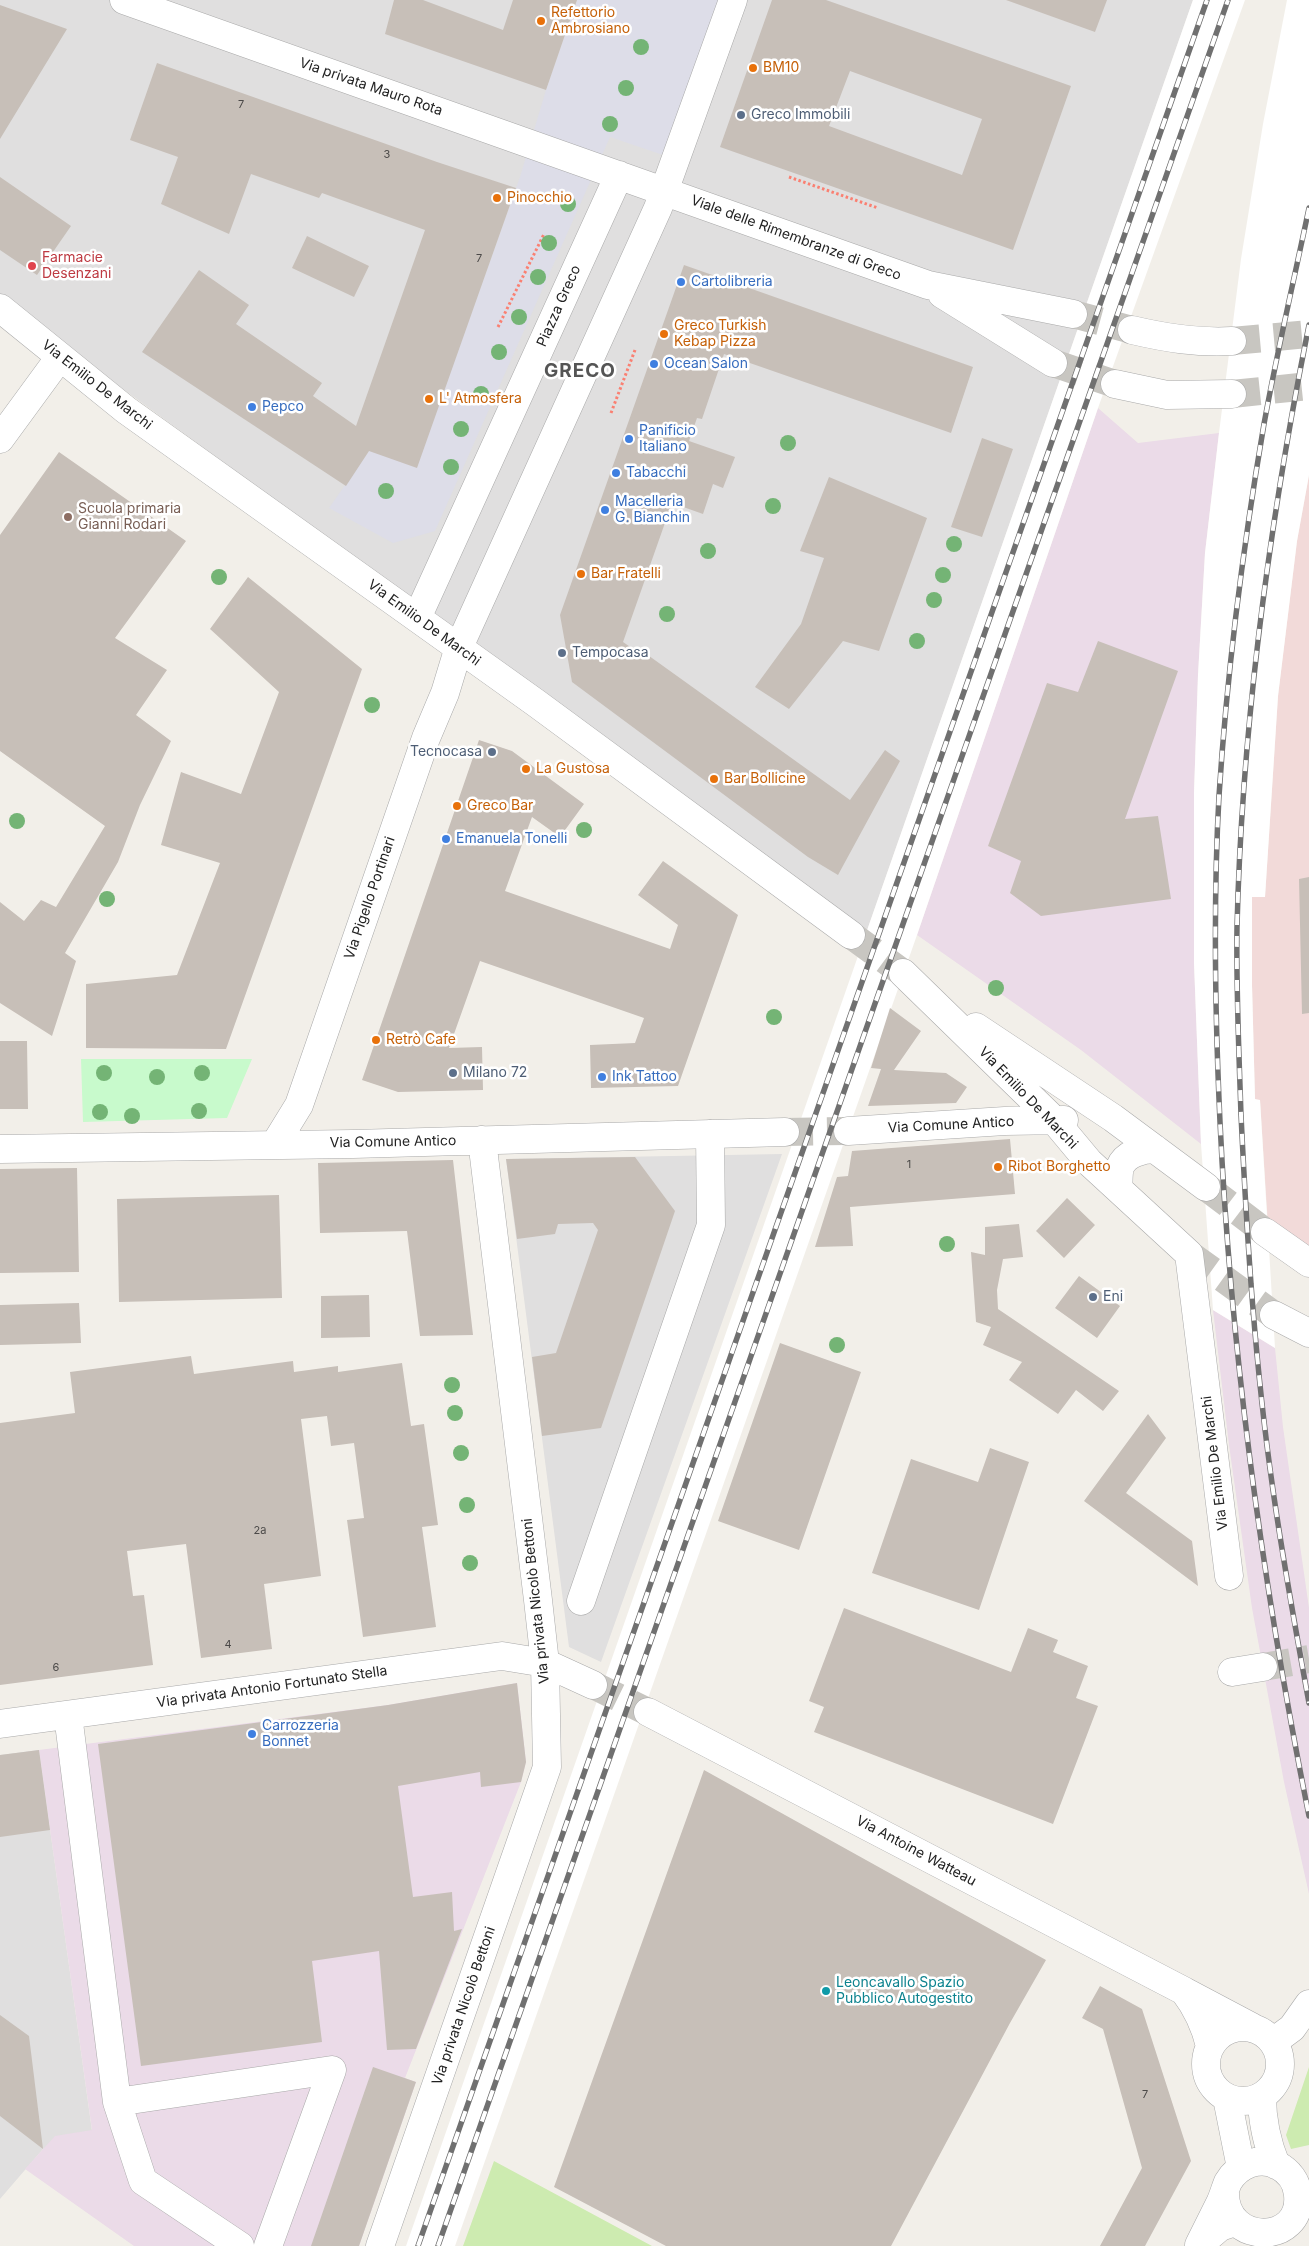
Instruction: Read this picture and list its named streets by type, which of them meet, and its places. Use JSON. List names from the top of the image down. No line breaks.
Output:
{"streets":{"street":["Via privata Mauro Rota","Viale delle Rimembranze di Greco","Piazza Greco","Via Emilio De Marchi","Via Pigello Portinari","Via Comune Antico","Via privata Nicolò Bettoni","Via privata Antonio Fortunato Stella","Via Antoine Watteau"]},"crossings":[["Via privata Mauro Rota","Piazza Greco"],["Piazza Greco","Via Emilio De Marchi"],["Via Emilio De Marchi","Via Pigello Portinari"],["Via Emilio De Marchi","Via Comune Antico"],["Via Pigello Portinari","Via Comune Antico"],["Via Comune Antico","Via privata Nicolò Bettoni"],["Via privata Nicolò Bettoni","Via privata Antonio Fortunato Stella"]],"districts":["GRECO"],"places":["Refettorio Ambrosiano","BM10","Greco Immobili","Pinocchio","Farmacie Desenzani","Cartolibreria","Greco Turkish Kebap Pizza","Ocean Salon","L' Atmosfera","Pepco","Panificio Italiano","Tabacchi","Macelleria G. Bianchin","Scuola primaria Gianni Rodari","Bar Fratelli","Tempocasa","Tecnocasa","La Gustosa","Bar Bollicine","Greco Bar","Emanuela Tonelli","Retrò Cafe","Milano 72","Ink Tattoo","Ribot Borghetto","Eni","Carrozzeria Bonnet","Leoncavallo Spazio Pubblico Autogestito"],"house_numbers":["7","3","7","1","2a","4","6","7"]}
